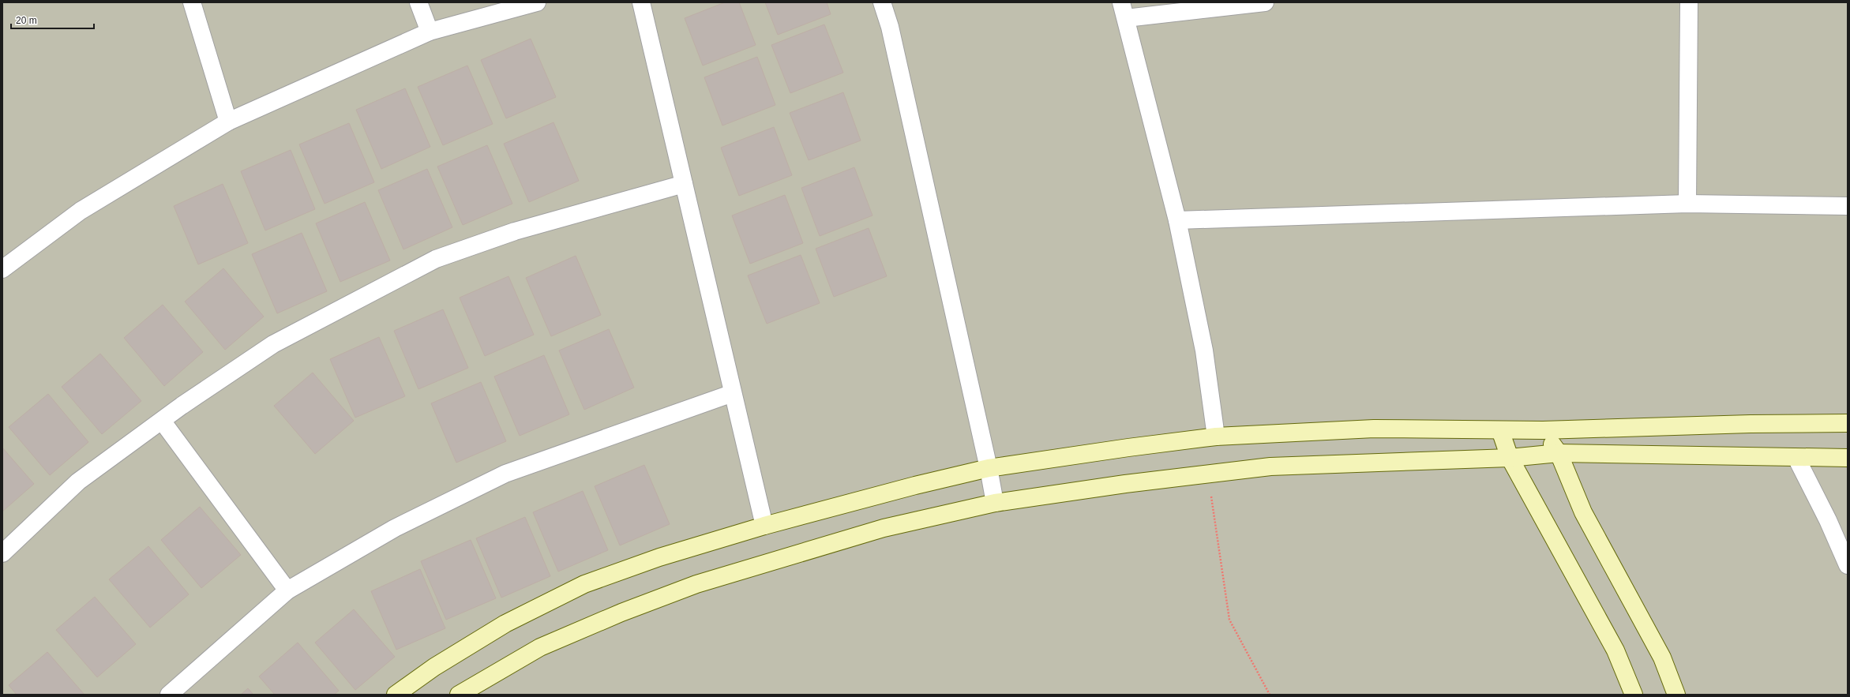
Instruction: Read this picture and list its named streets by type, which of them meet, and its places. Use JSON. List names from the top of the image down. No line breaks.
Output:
{"scale_bar":"20 m"}
